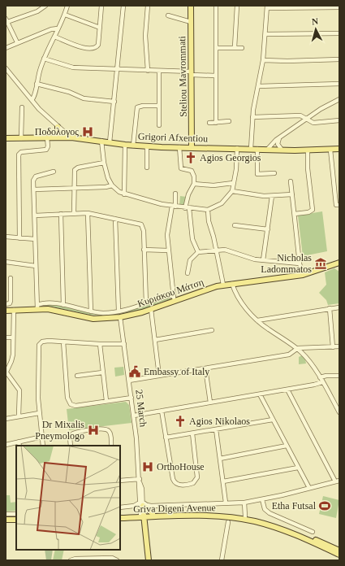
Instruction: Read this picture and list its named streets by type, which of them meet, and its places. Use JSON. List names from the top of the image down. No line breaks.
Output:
{"streets":{"main road":["Steliou Mavrommati","Grigori Afxentiou","Κυριάκου Μάτση","Griva Digeni Avenue"],"street":["25 March"]},"crossings":[["Steliou Mavrommati","Grigori Afxentiou"],["Κυριάκου Μάτση","25 March"],["25 March","Griva Digeni Avenue"]],"places":{"hospital":["Ποδολογος","Dr Mixalis Pneymologo","OrthoHouse"],"church":["Agios Georgios","Agios Nikolaos"],"museum":["Nicholas Ladommatos"],"public building":["Embassy of Italy"],"sports":["Etha Futsal"]},"north":"top"}
